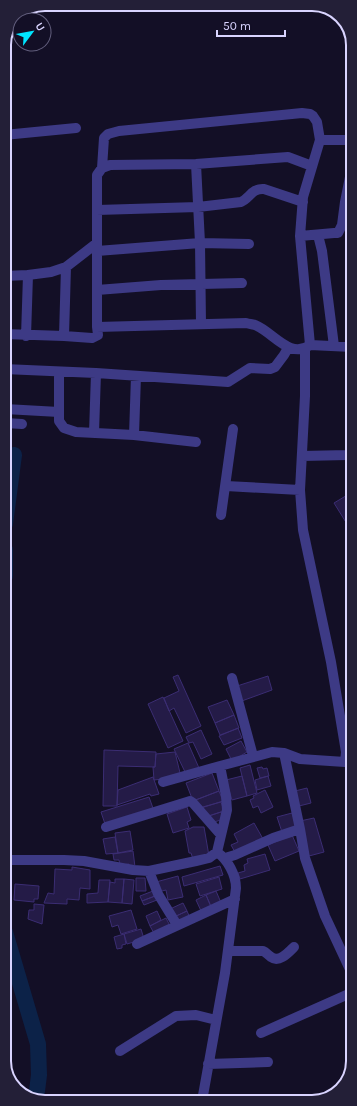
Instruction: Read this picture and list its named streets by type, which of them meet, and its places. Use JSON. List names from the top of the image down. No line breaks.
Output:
{"scale_bar":"50 m","north":"top right"}
